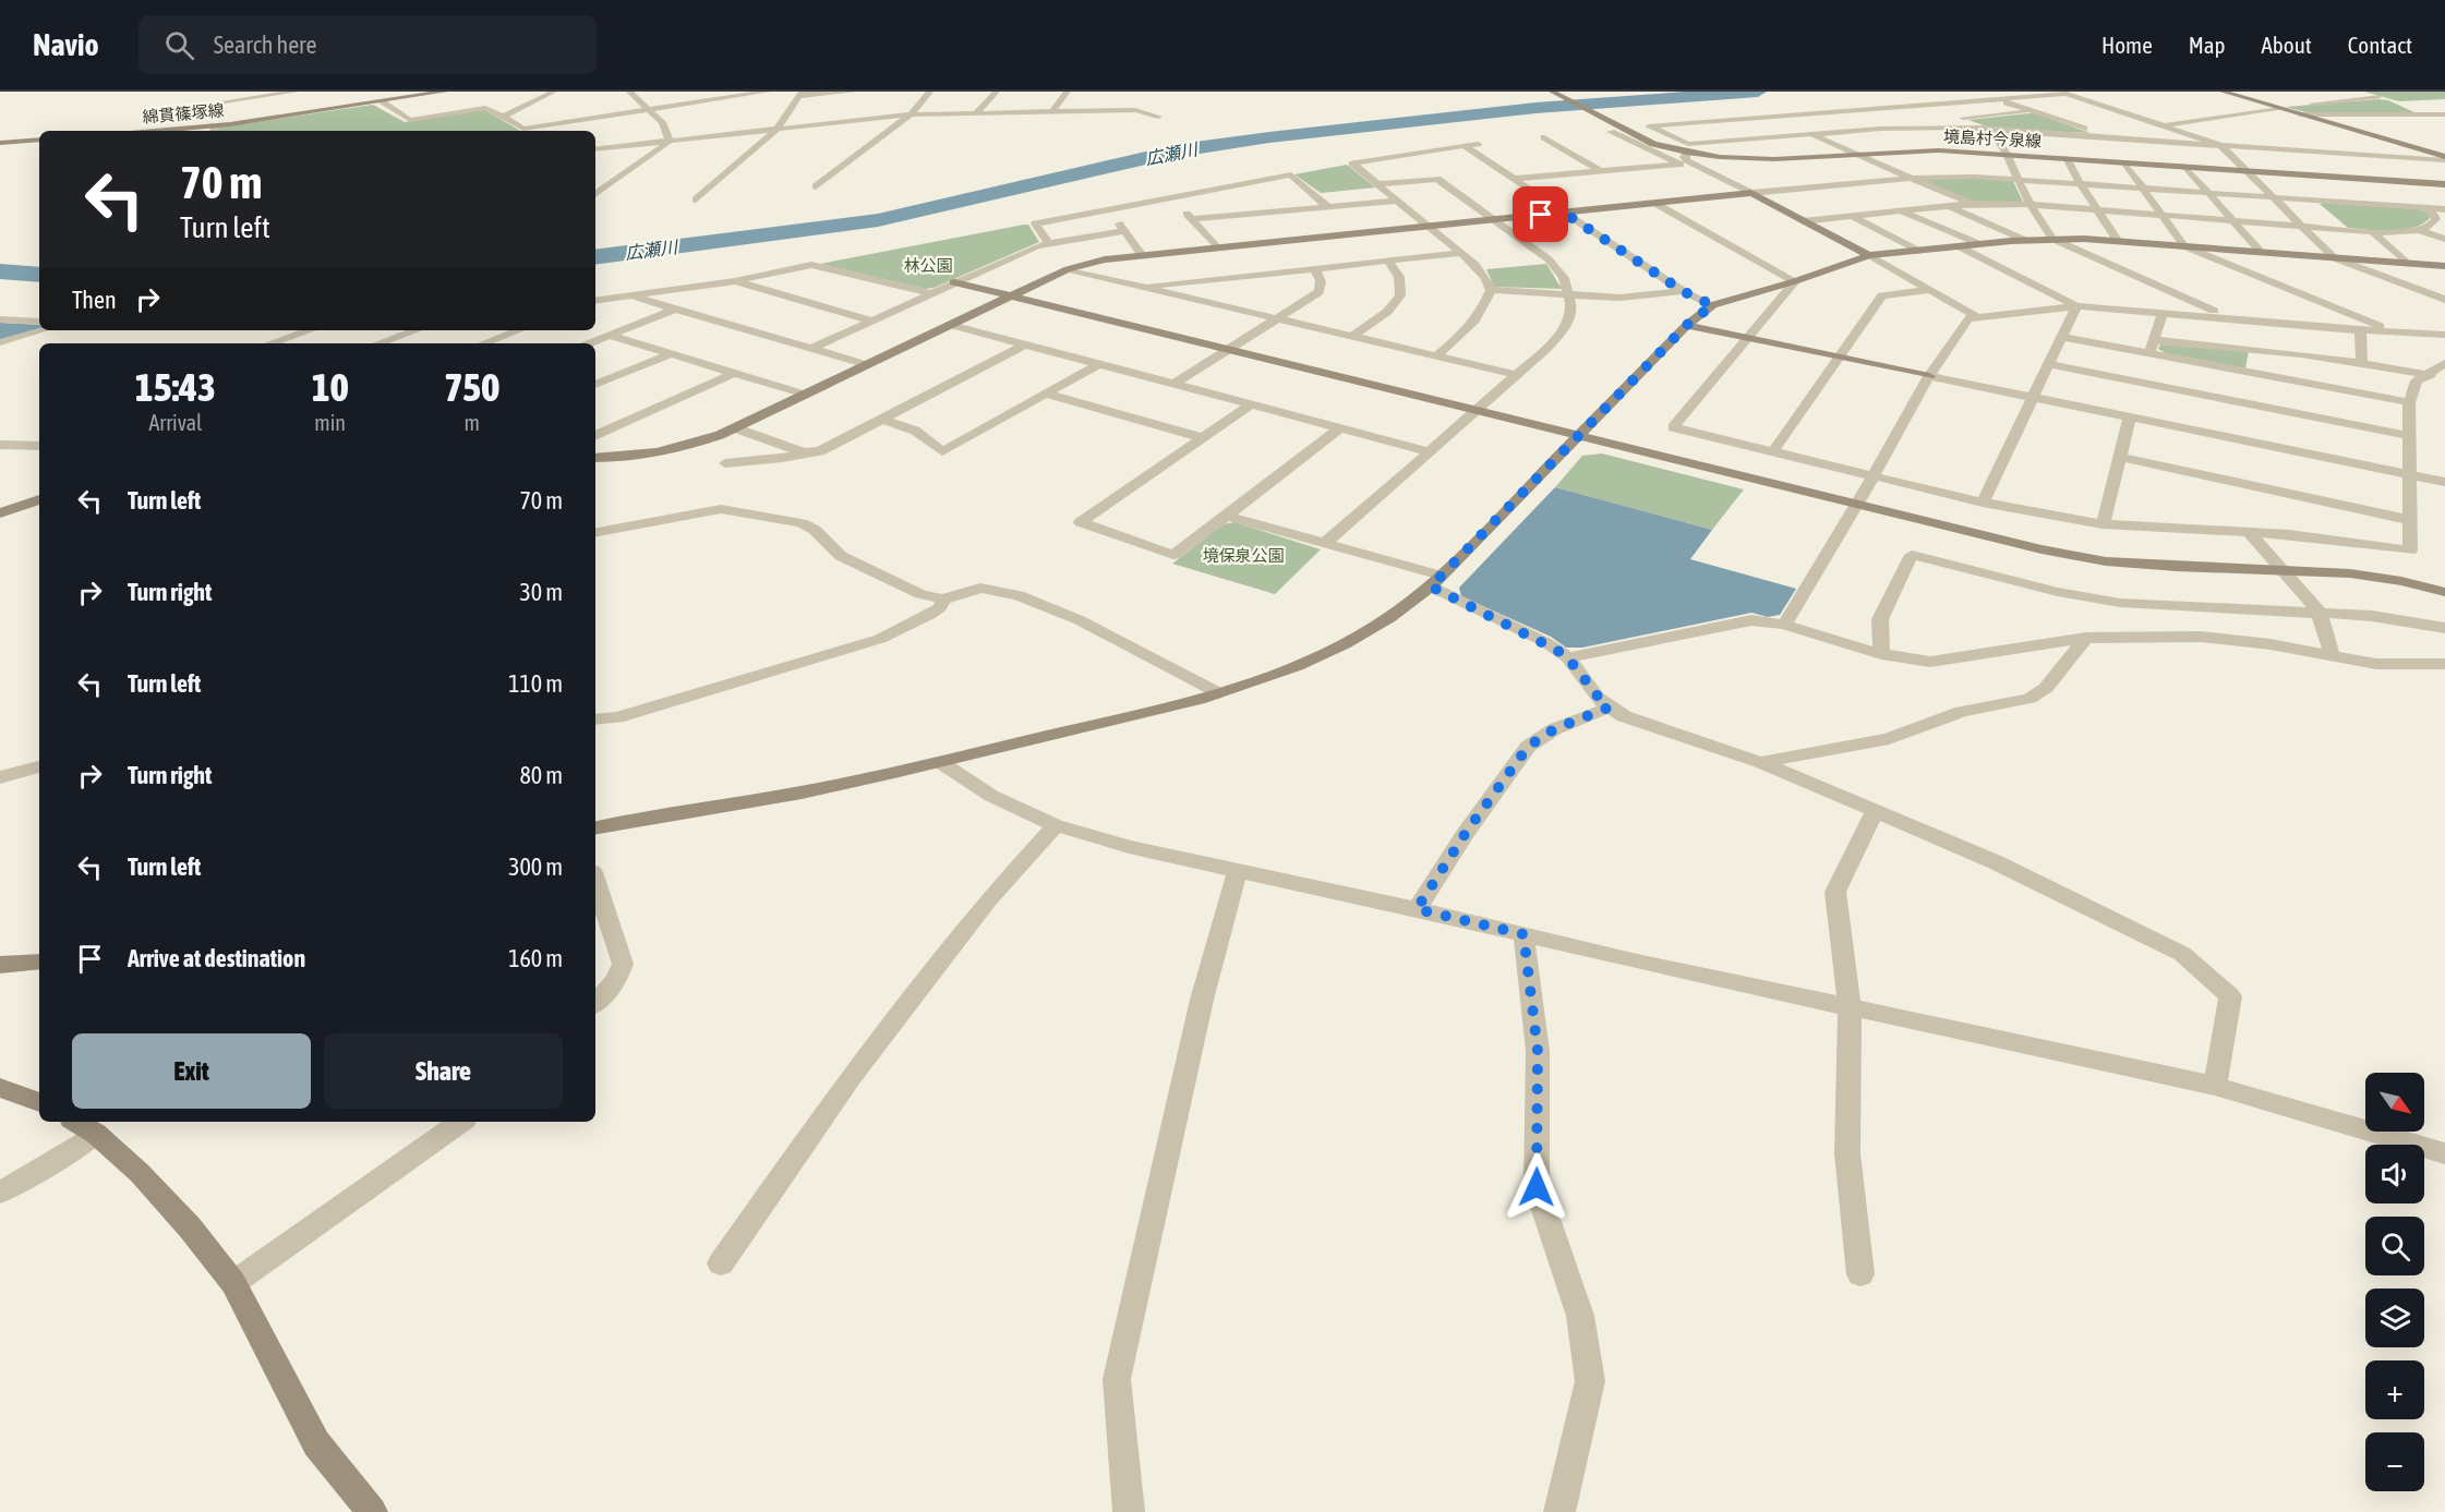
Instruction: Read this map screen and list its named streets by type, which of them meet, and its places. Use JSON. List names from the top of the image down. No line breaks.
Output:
{"streets":{"street":["綿貫篠塚線","境島村今泉線"]},"water":["広瀬川"],"parks":["林公園","境保泉公園"],"north":"bottom right","page":{"header":"Navio","search":"Search here","nav":["Home","Map","About","Contact"],"turn":["70 m","Turn left"],"then":"Then","eta":["15:43","Arrival","10","min","750","m"],"list":[{"name":"Turn left","value":"70 m"},{"name":"Turn right","value":"30 m"},{"name":"Turn left","value":"110 m"},{"name":"Turn right","value":"80 m"},{"name":"Turn left","value":"300 m"},{"name":"Arrive at destination","value":"160 m"}],"buttons":["Exit","Share"],"map_buttons":["+","−"]}}
